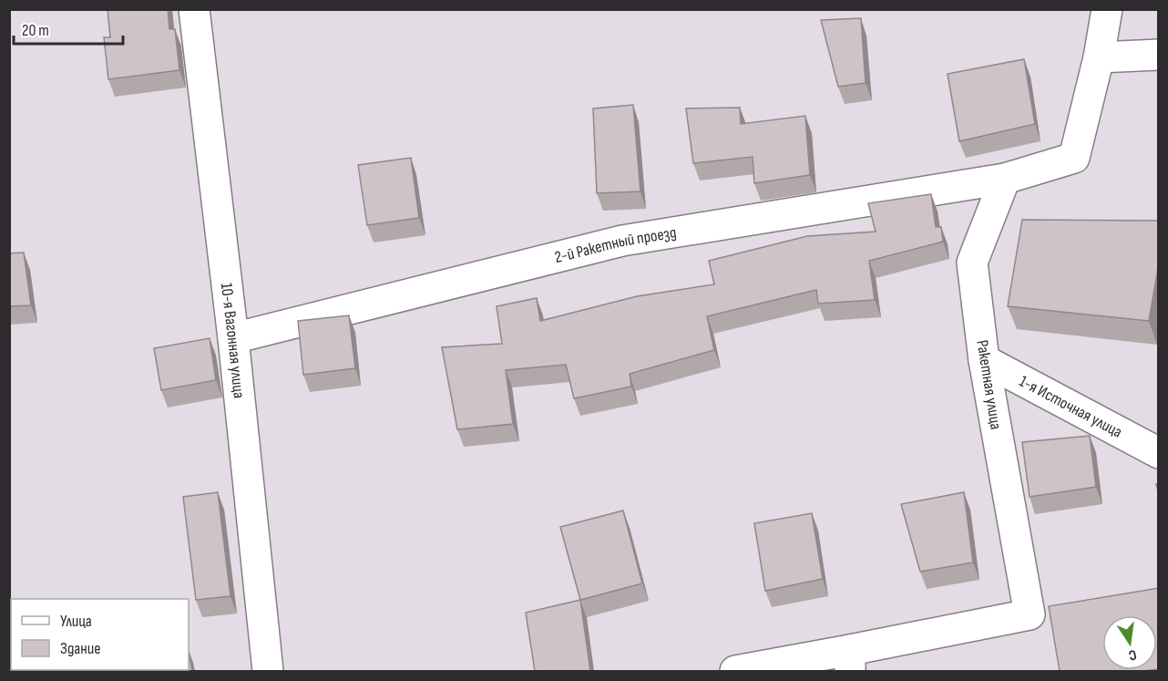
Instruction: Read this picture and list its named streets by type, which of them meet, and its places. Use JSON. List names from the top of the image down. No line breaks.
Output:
{"streets":{"street":["2-й Ракетный проезд","10-я Вагонная улица","Ракетная улица","1-я Источная улица"]},"crossings":[["2-й Ракетный проезд","10-я Вагонная улица"],["2-й Ракетный проезд","Ракетная улица"],["Ракетная улица","1-я Источная улица"]],"legend":["Улица","Здание"],"scale_bar":"20 m","north":"bottom"}
